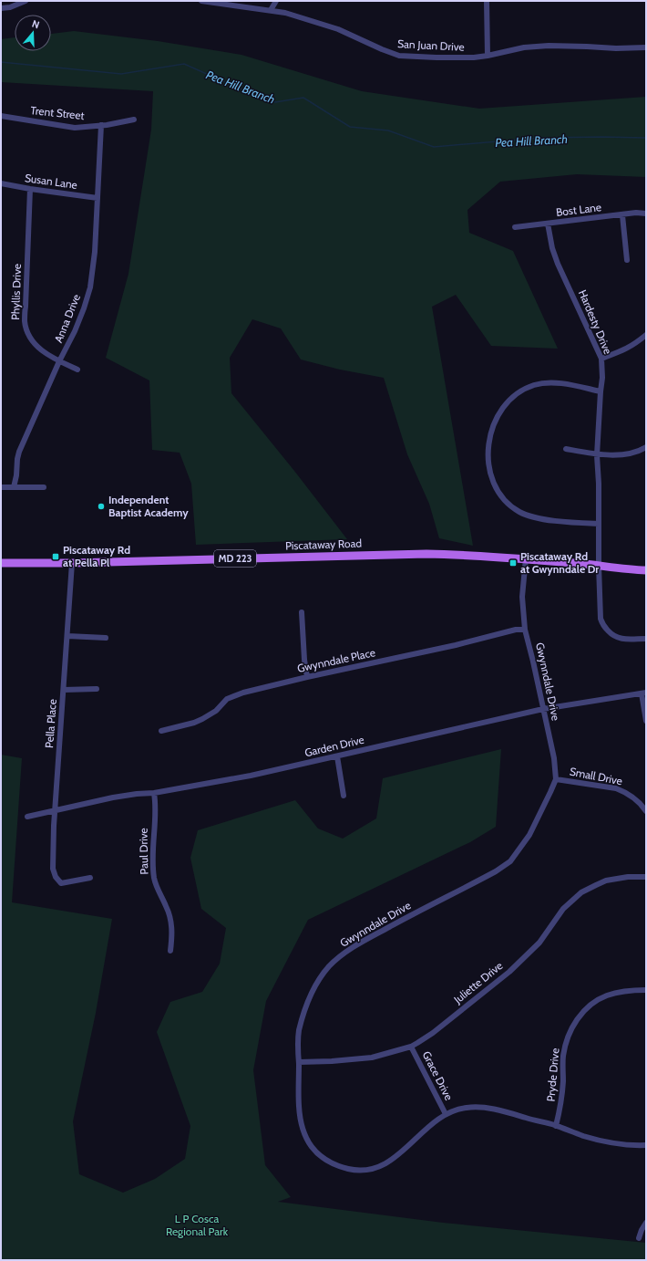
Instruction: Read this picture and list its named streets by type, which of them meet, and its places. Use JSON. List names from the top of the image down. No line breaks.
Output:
{"streets":{"main road":["Piscataway Road","MD 223"],"street":["San Juan Drive","Trent Street","Susan Lane","Bost Lane","Phyllis Drive","Anna Drive","Hardesty Drive","Gwynndale Place","Gwynndale Drive","Pella Place","Garden Drive","Small Drive","Paul Drive","Juliette Drive","Pryde Drive","Grace Drive"]},"crossings":[["Trent Street","Anna Drive"],["Susan Lane","Phyllis Drive"],["Susan Lane","Anna Drive"],["Bost Lane","Hardesty Drive"],["Phyllis Drive","Anna Drive"],["Hardesty Drive","Piscataway Road"],["Piscataway Road","Gwynndale Drive"],["Piscataway Road","Pella Place"],["Gwynndale Place","Gwynndale Drive"],["Gwynndale Drive","Garden Drive"],["Gwynndale Drive","Small Drive"],["Gwynndale Drive","Juliette Drive"],["Gwynndale Drive","Pryde Drive"],["Gwynndale Drive","Grace Drive"],["Pella Place","Garden Drive"],["Garden Drive","Paul Drive"],["Juliette Drive","Grace Drive"]],"water":["Pea Hill Branch"],"parks":["L P Cosca Regional Park"],"places":{"other":["Independent Baptist Academy"],"transit":["Piscataway Rd at Pella Pl","Piscataway Rd at Gwynndale Dr"]},"north":"top"}
